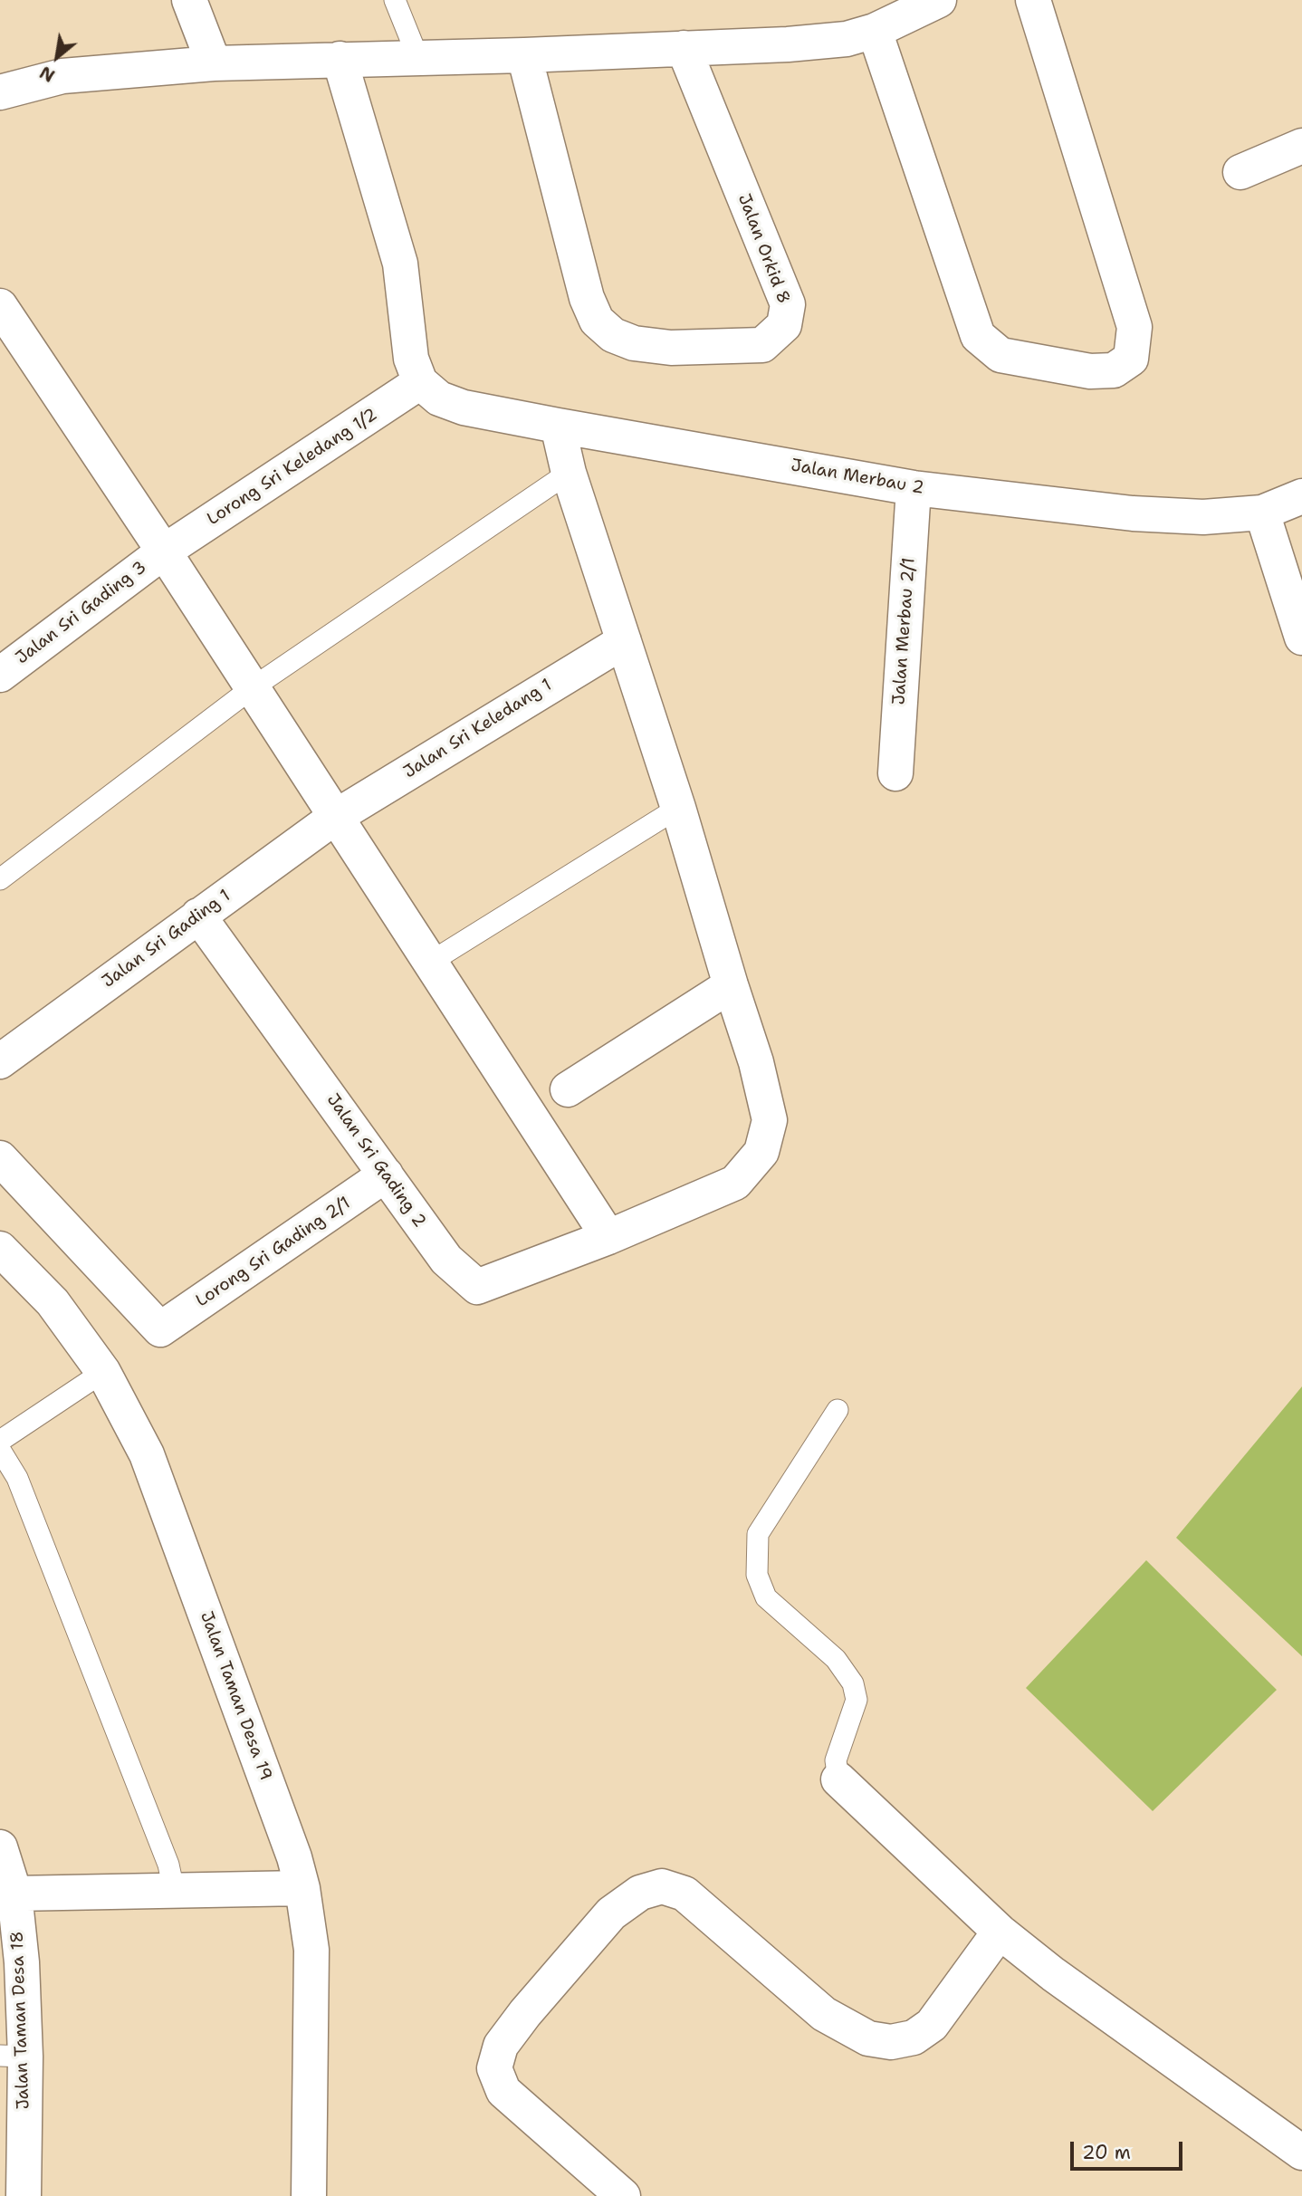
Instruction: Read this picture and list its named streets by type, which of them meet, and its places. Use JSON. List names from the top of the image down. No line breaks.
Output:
{"streets":{"street":["Jalan Orkid 8","Lorong Sri Keledang 1/2","Jalan Merbau 2","Jalan Sri Gading 3","Jalan Merbau 2/1","Jalan Sri Keledang 1","Jalan Sri Gading 1","Jalan Sri Gading 2","Lorong Sri Gading 2/1","Jalan Taman Desa 19","Jalan Taman Desa 18"]},"crossings":[["Lorong Sri Keledang 1/2","Jalan Merbau 2"],["Lorong Sri Keledang 1/2","Jalan Sri Gading 3"],["Jalan Merbau 2","Jalan Merbau 2/1"],["Jalan Sri Keledang 1","Jalan Sri Gading 1"],["Jalan Sri Gading 1","Jalan Sri Gading 2"],["Jalan Sri Gading 2","Lorong Sri Gading 2/1"]],"scale_bar":"20 m","north":"bottom left"}
